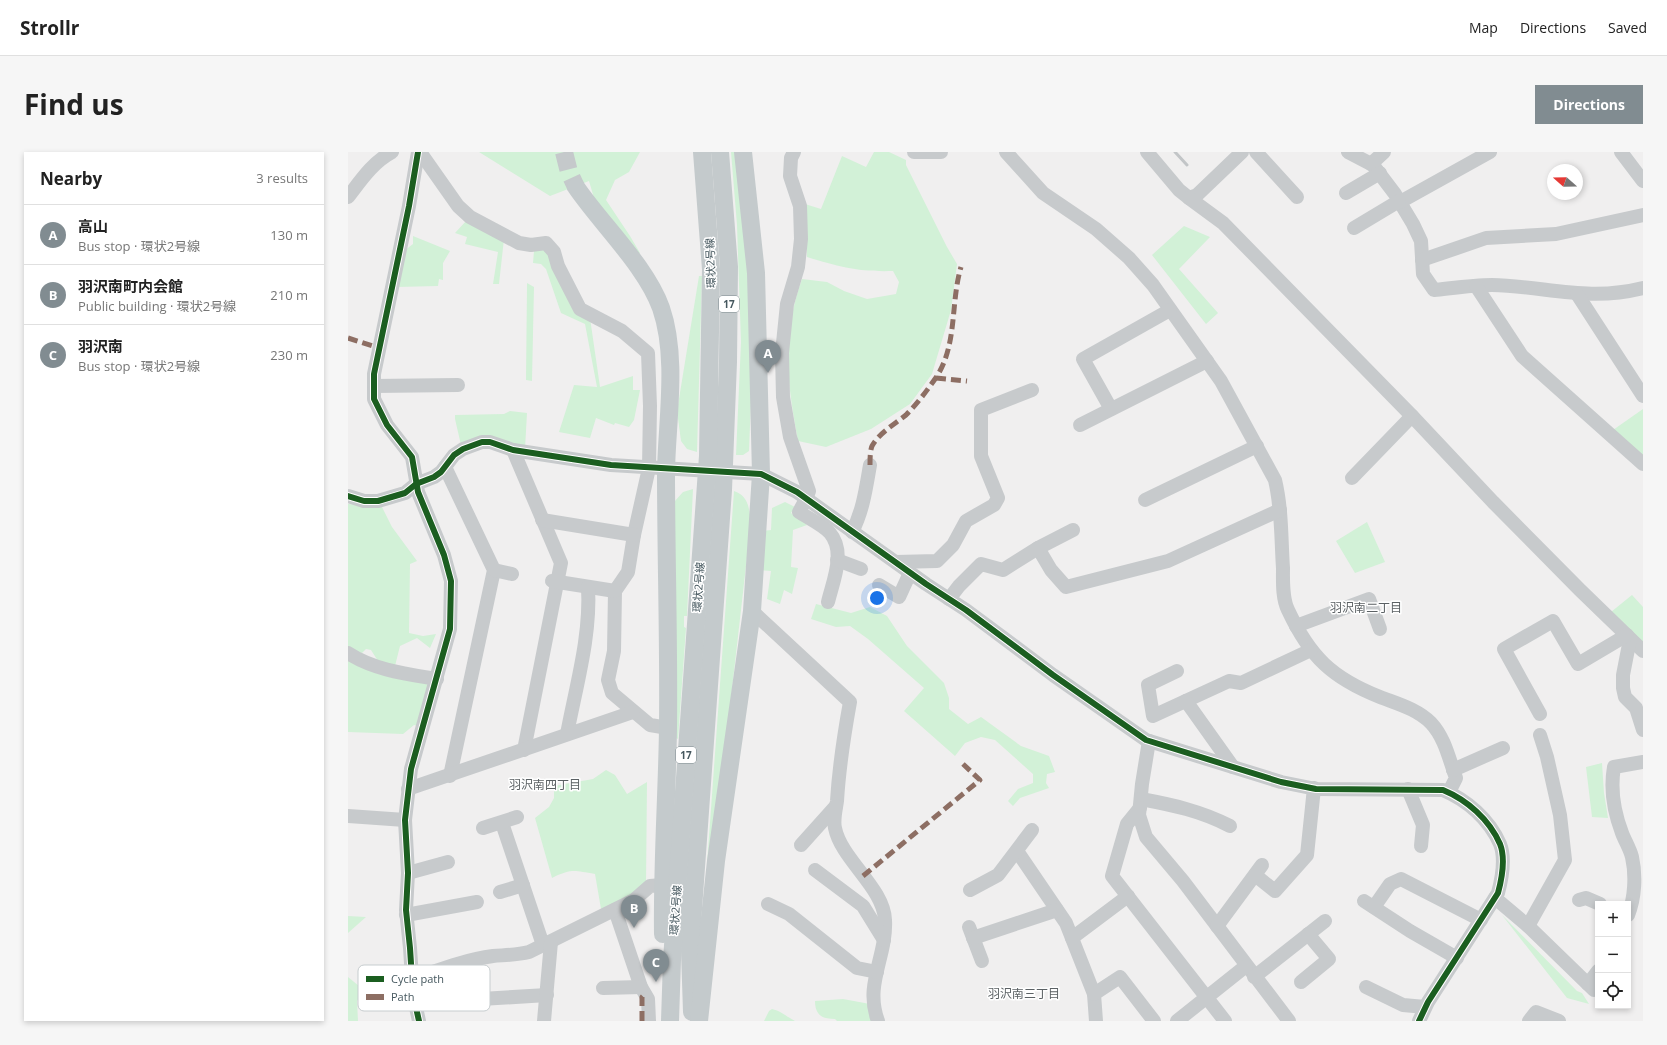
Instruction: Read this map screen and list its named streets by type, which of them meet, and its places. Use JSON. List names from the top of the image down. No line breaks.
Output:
{"streets":{"main road":["環状2号線","17"]},"districts":["羽沢南二丁目","羽沢南四丁目","羽沢南三丁目"],"legend":["Cycle path","Path"],"north":"left","page":{"header":"Strollr","nav":["Map","Directions","Saved"],"title":"Find us","buttons":"Directions","heading":["Nearby","3 results"],"list":[{"mark":"A","name":"高山","note":"Bus stop · 環状2号線","value":"130 m"},{"mark":"B","name":"羽沢南町内会館","note":"Public building · 環状2号線","value":"210 m"},{"mark":"C","name":"羽沢南","note":"Bus stop · 環状2号線","value":"230 m"}],"pins":["A","B","C"],"map_buttons":["+","−"]}}
